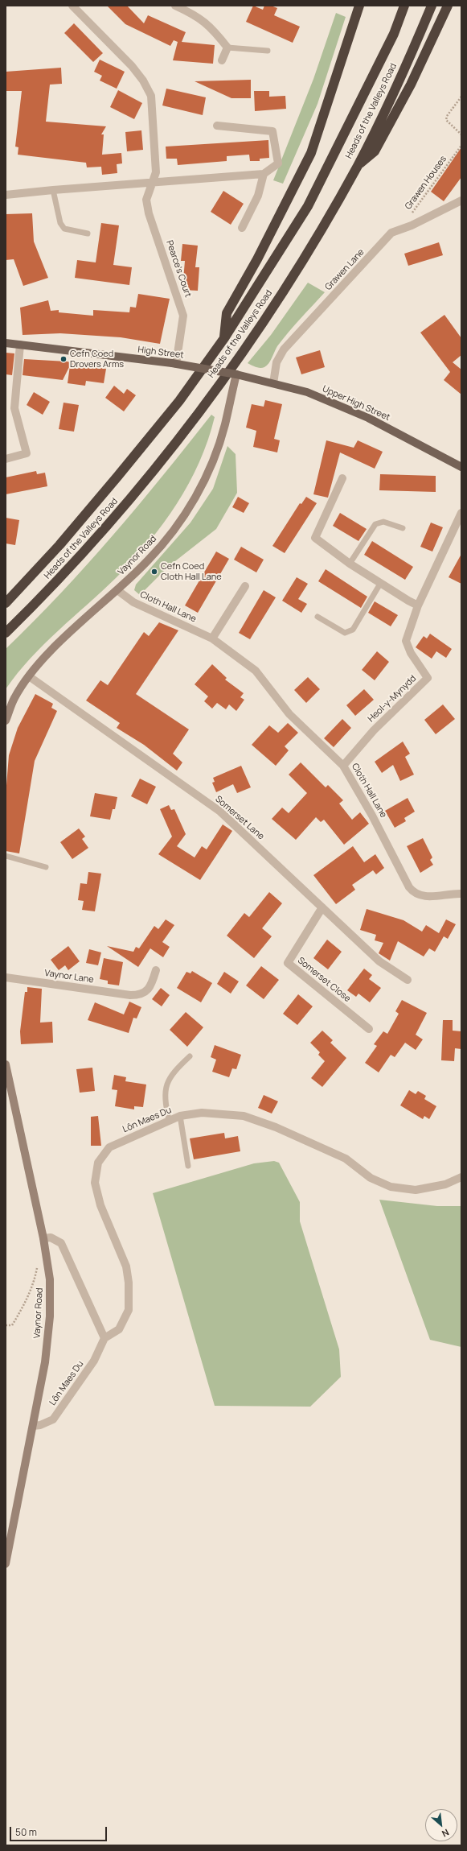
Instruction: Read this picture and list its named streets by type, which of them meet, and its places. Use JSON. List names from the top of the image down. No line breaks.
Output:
{"streets":{"highway":["Heads of the Valleys Road"],"main road":["High Street","Upper High Street"],"street":["Pearce's Court","Grawen Lane","Vaynor Road","Cloth Hall Lane","Heol-y-Mynydd","Somerset Lane","Vaynor Lane","Somerset Close","Lôn Maes Du"],"path":["Grawen Houses"]},"crossings":[["Grawen Houses","Grawen Lane"],["Pearce's Court","High Street"],["Grawen Lane","Upper High Street"],["High Street","Upper High Street"],["High Street","Vaynor Road"],["Upper High Street","Vaynor Road"],["Vaynor Road","Cloth Hall Lane"],["Vaynor Road","Somerset Lane"],["Vaynor Road","Lôn Maes Du"],["Cloth Hall Lane","Heol-y-Mynydd"],["Somerset Lane","Somerset Close"]],"places":["Cefn Coed Drovers Arms","Cefn Coed Cloth Hall Lane"],"scale_bar":"50 m","north":"bottom right"}
